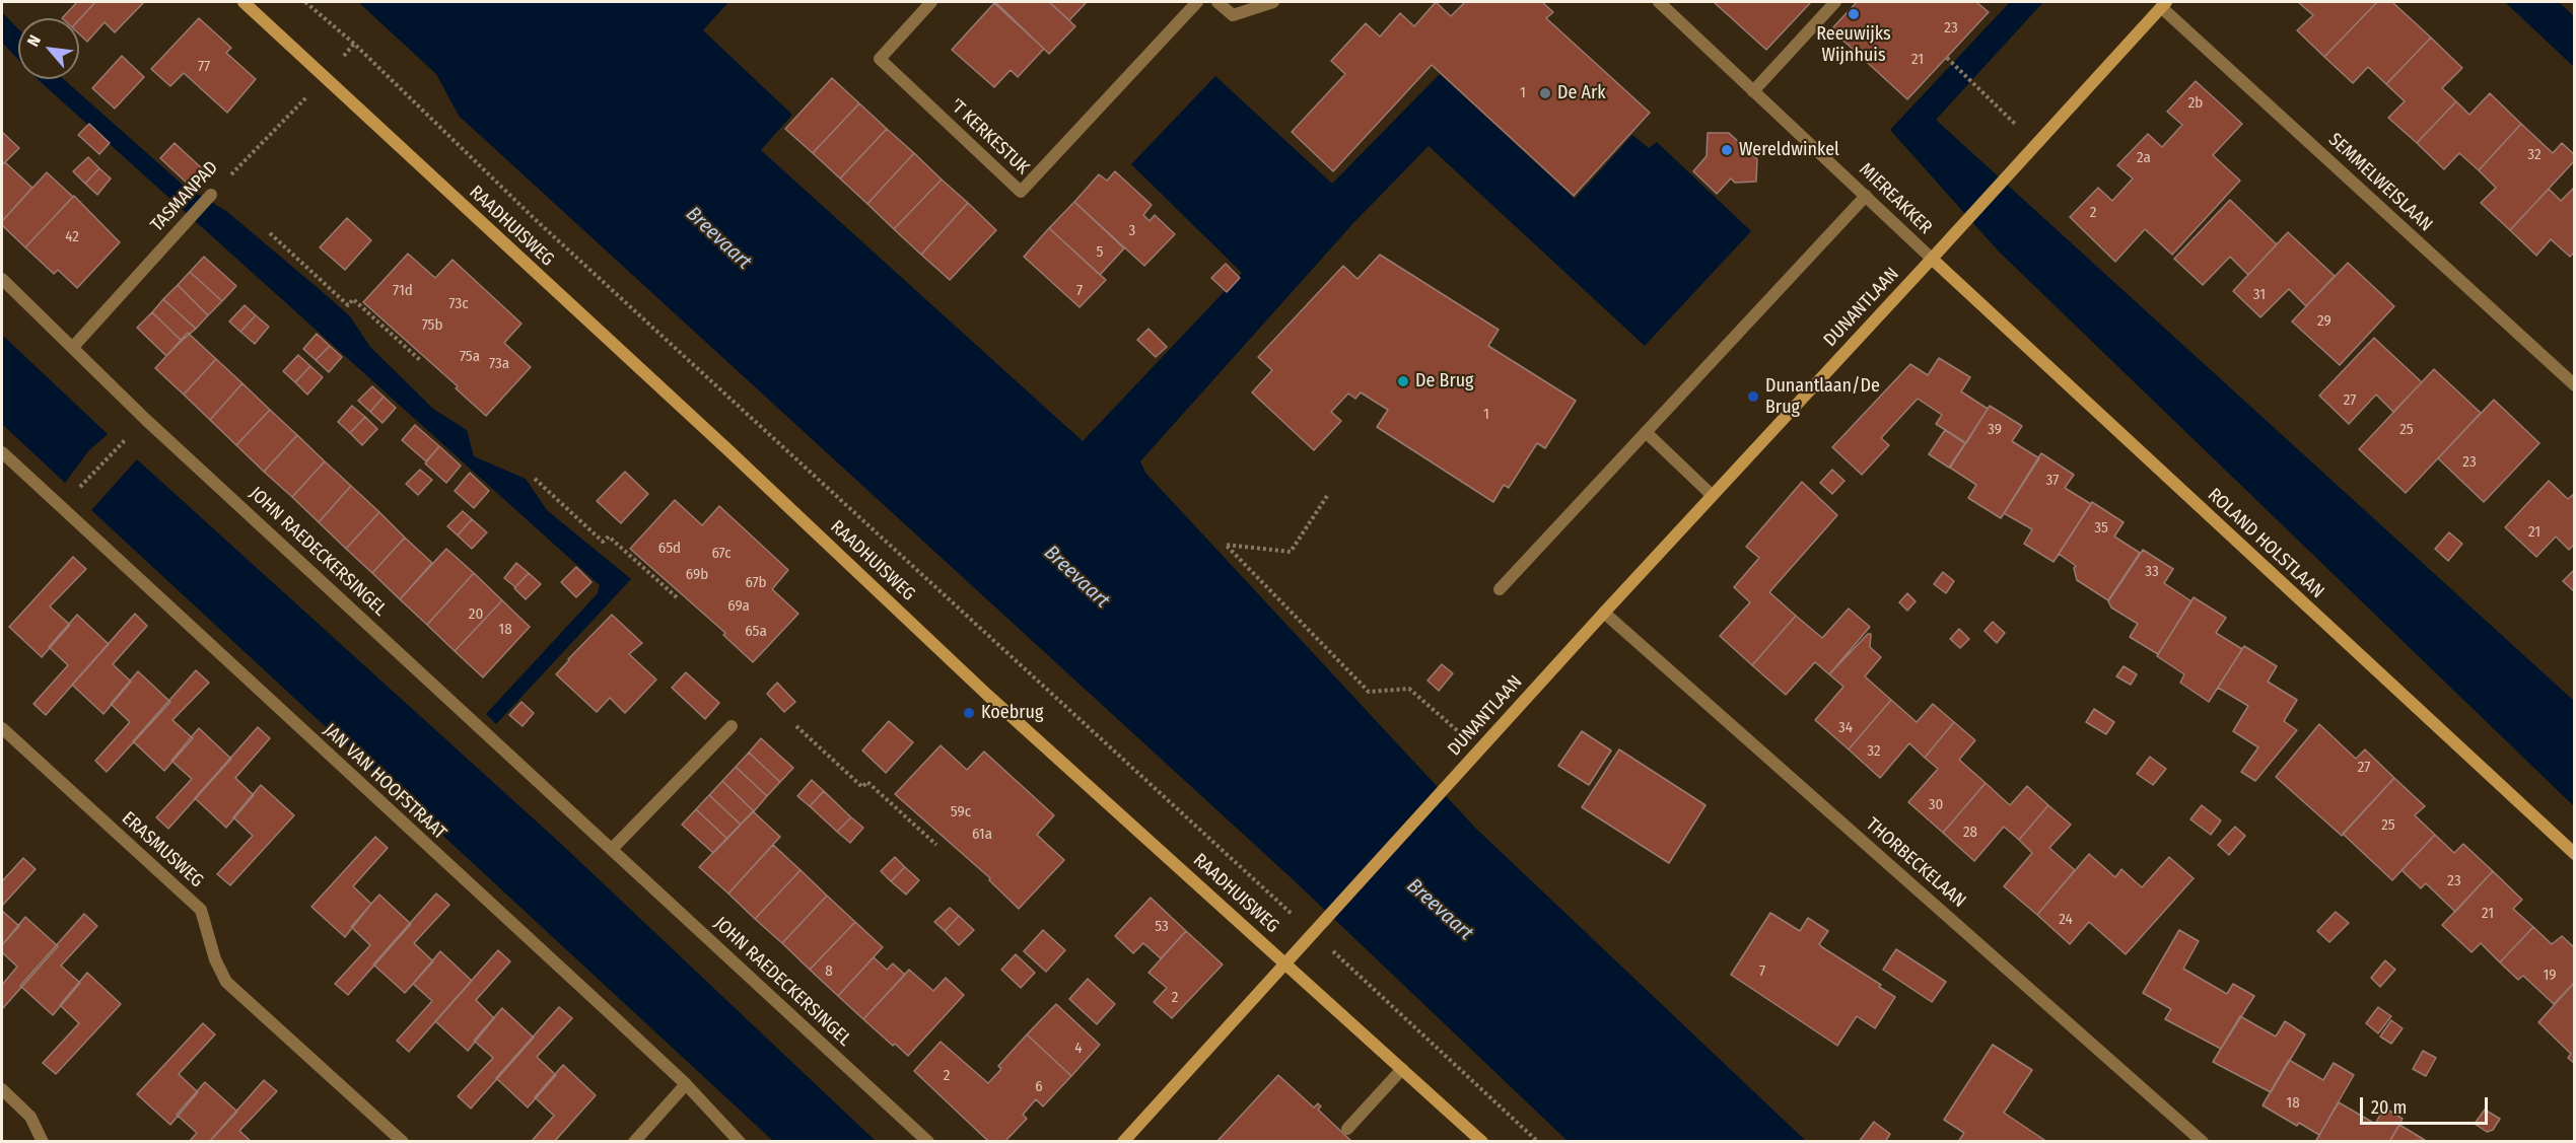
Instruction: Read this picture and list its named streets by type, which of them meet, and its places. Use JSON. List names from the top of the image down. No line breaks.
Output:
{"streets":{"street":["'T KERKESTUK","SEMMELWEISLAAN","TASMANPAD","MIEREAKKER","RAADHUISWEG","DUNANTLAAN","ROLAND HOLSTLAAN","JOHN RAEDECKERSINGEL","JAN VAN HOOFSTRAAT","ERASMUSWEG","THORBECKELAAN"]},"crossings":[["SEMMELWEISLAAN","DUNANTLAAN"],["TASMANPAD","RAADHUISWEG"],["TASMANPAD","JOHN RAEDECKERSINGEL"],["MIEREAKKER","DUNANTLAAN"],["MIEREAKKER","ROLAND HOLSTLAAN"],["RAADHUISWEG","DUNANTLAAN"],["DUNANTLAAN","ROLAND HOLSTLAAN"],["DUNANTLAAN","THORBECKELAAN"]],"water":["Breevaart"],"places":["Reeuwijks Wijnhuis","De Ark","Wereldwinkel","De Brug","Dunantlaan/De Brug","Koebrug"],"house_numbers":["23","21","77","1","2b","32","2a","2","3","42","5","71d","7","31","73c","29","75b","75a","73a","27","1","39","25","23","37","35","21","65d","67c","33","69b","67b","69a","20","18","65a","34","32","27","30","59c","25","28","61a","23","21","24","53","8","7","19","2","4","2","6","18"],"scale_bar":"20 m","north":"top left"}
